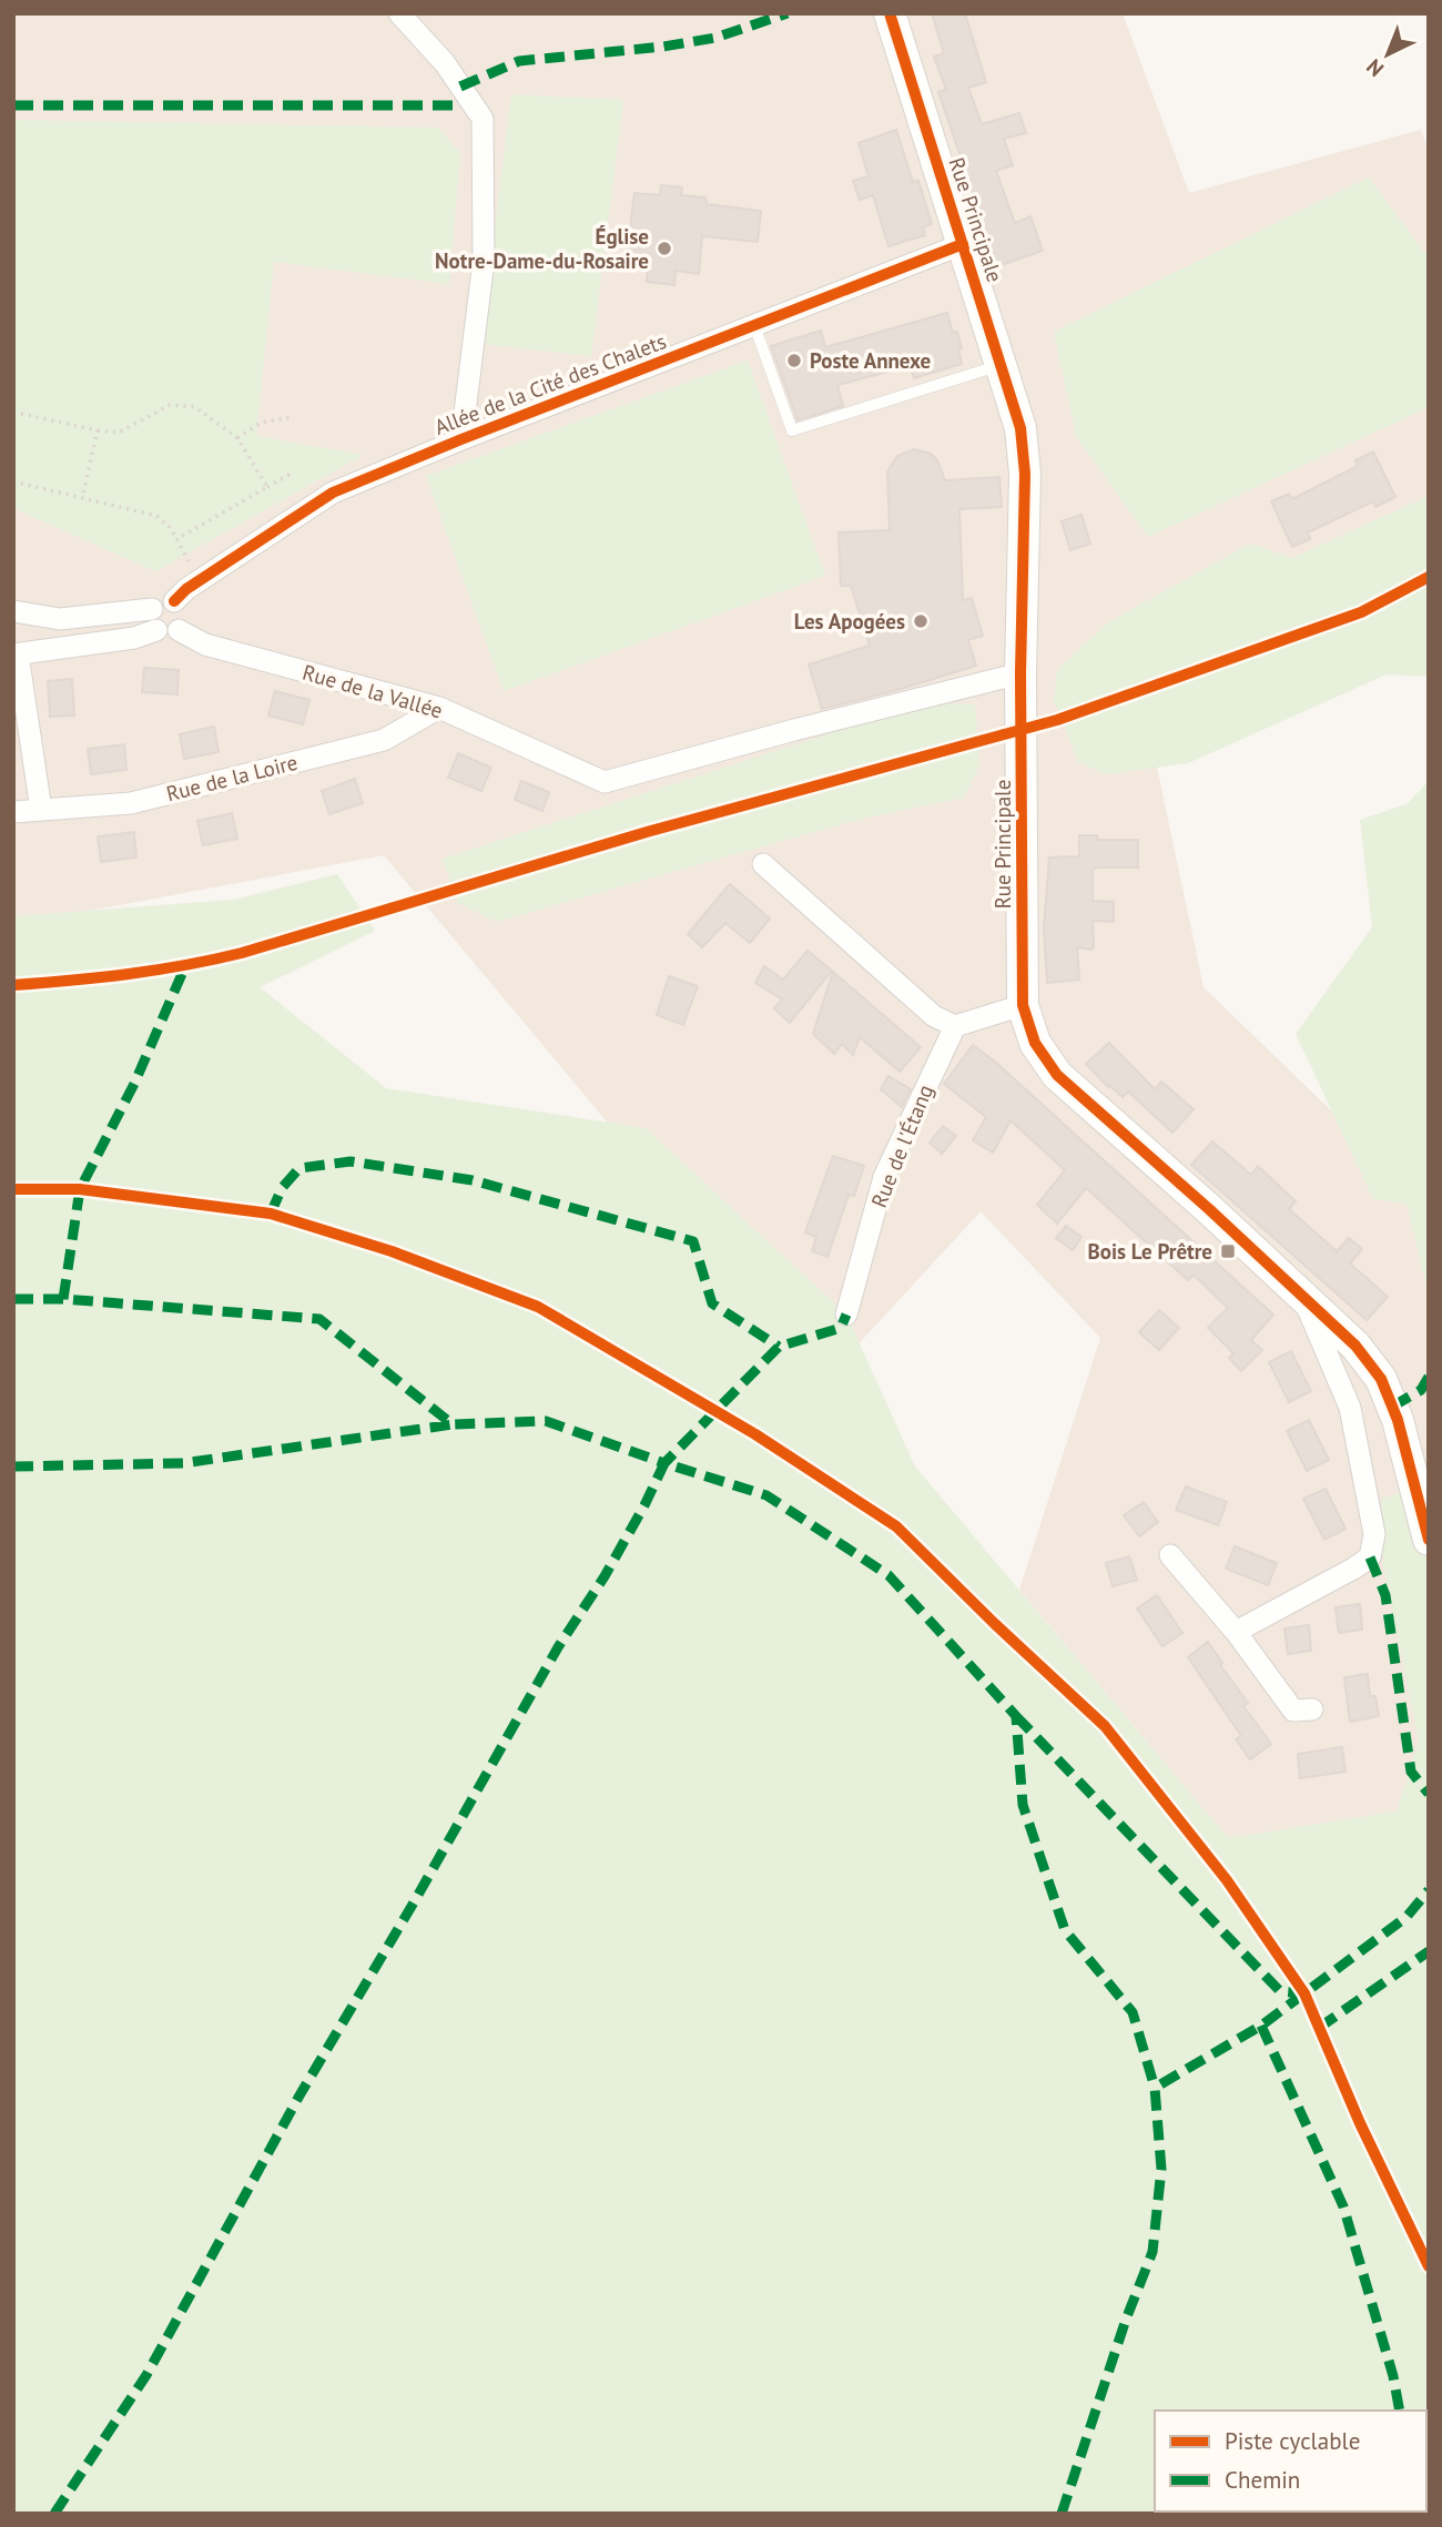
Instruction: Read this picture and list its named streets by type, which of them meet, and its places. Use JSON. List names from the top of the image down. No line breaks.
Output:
{"streets":{"main road":["Rue Principale"],"street":["Allée de la Cité des Chalets","Rue de la Vallée","Rue de la Loire","Rue de l'Étang"]},"crossings":[["Rue Principale","Allée de la Cité des Chalets"],["Rue Principale","Rue de la Vallée"],["Allée de la Cité des Chalets","Rue de la Vallée"],["Rue de la Vallée","Rue de la Loire"]],"places":{"other":["Église Notre-Dame-du-Rosaire","Poste Annexe","Les Apogées"],"transit":["Bois Le Prêtre"]},"legend":["Piste cyclable","Chemin"],"north":"bottom left"}
